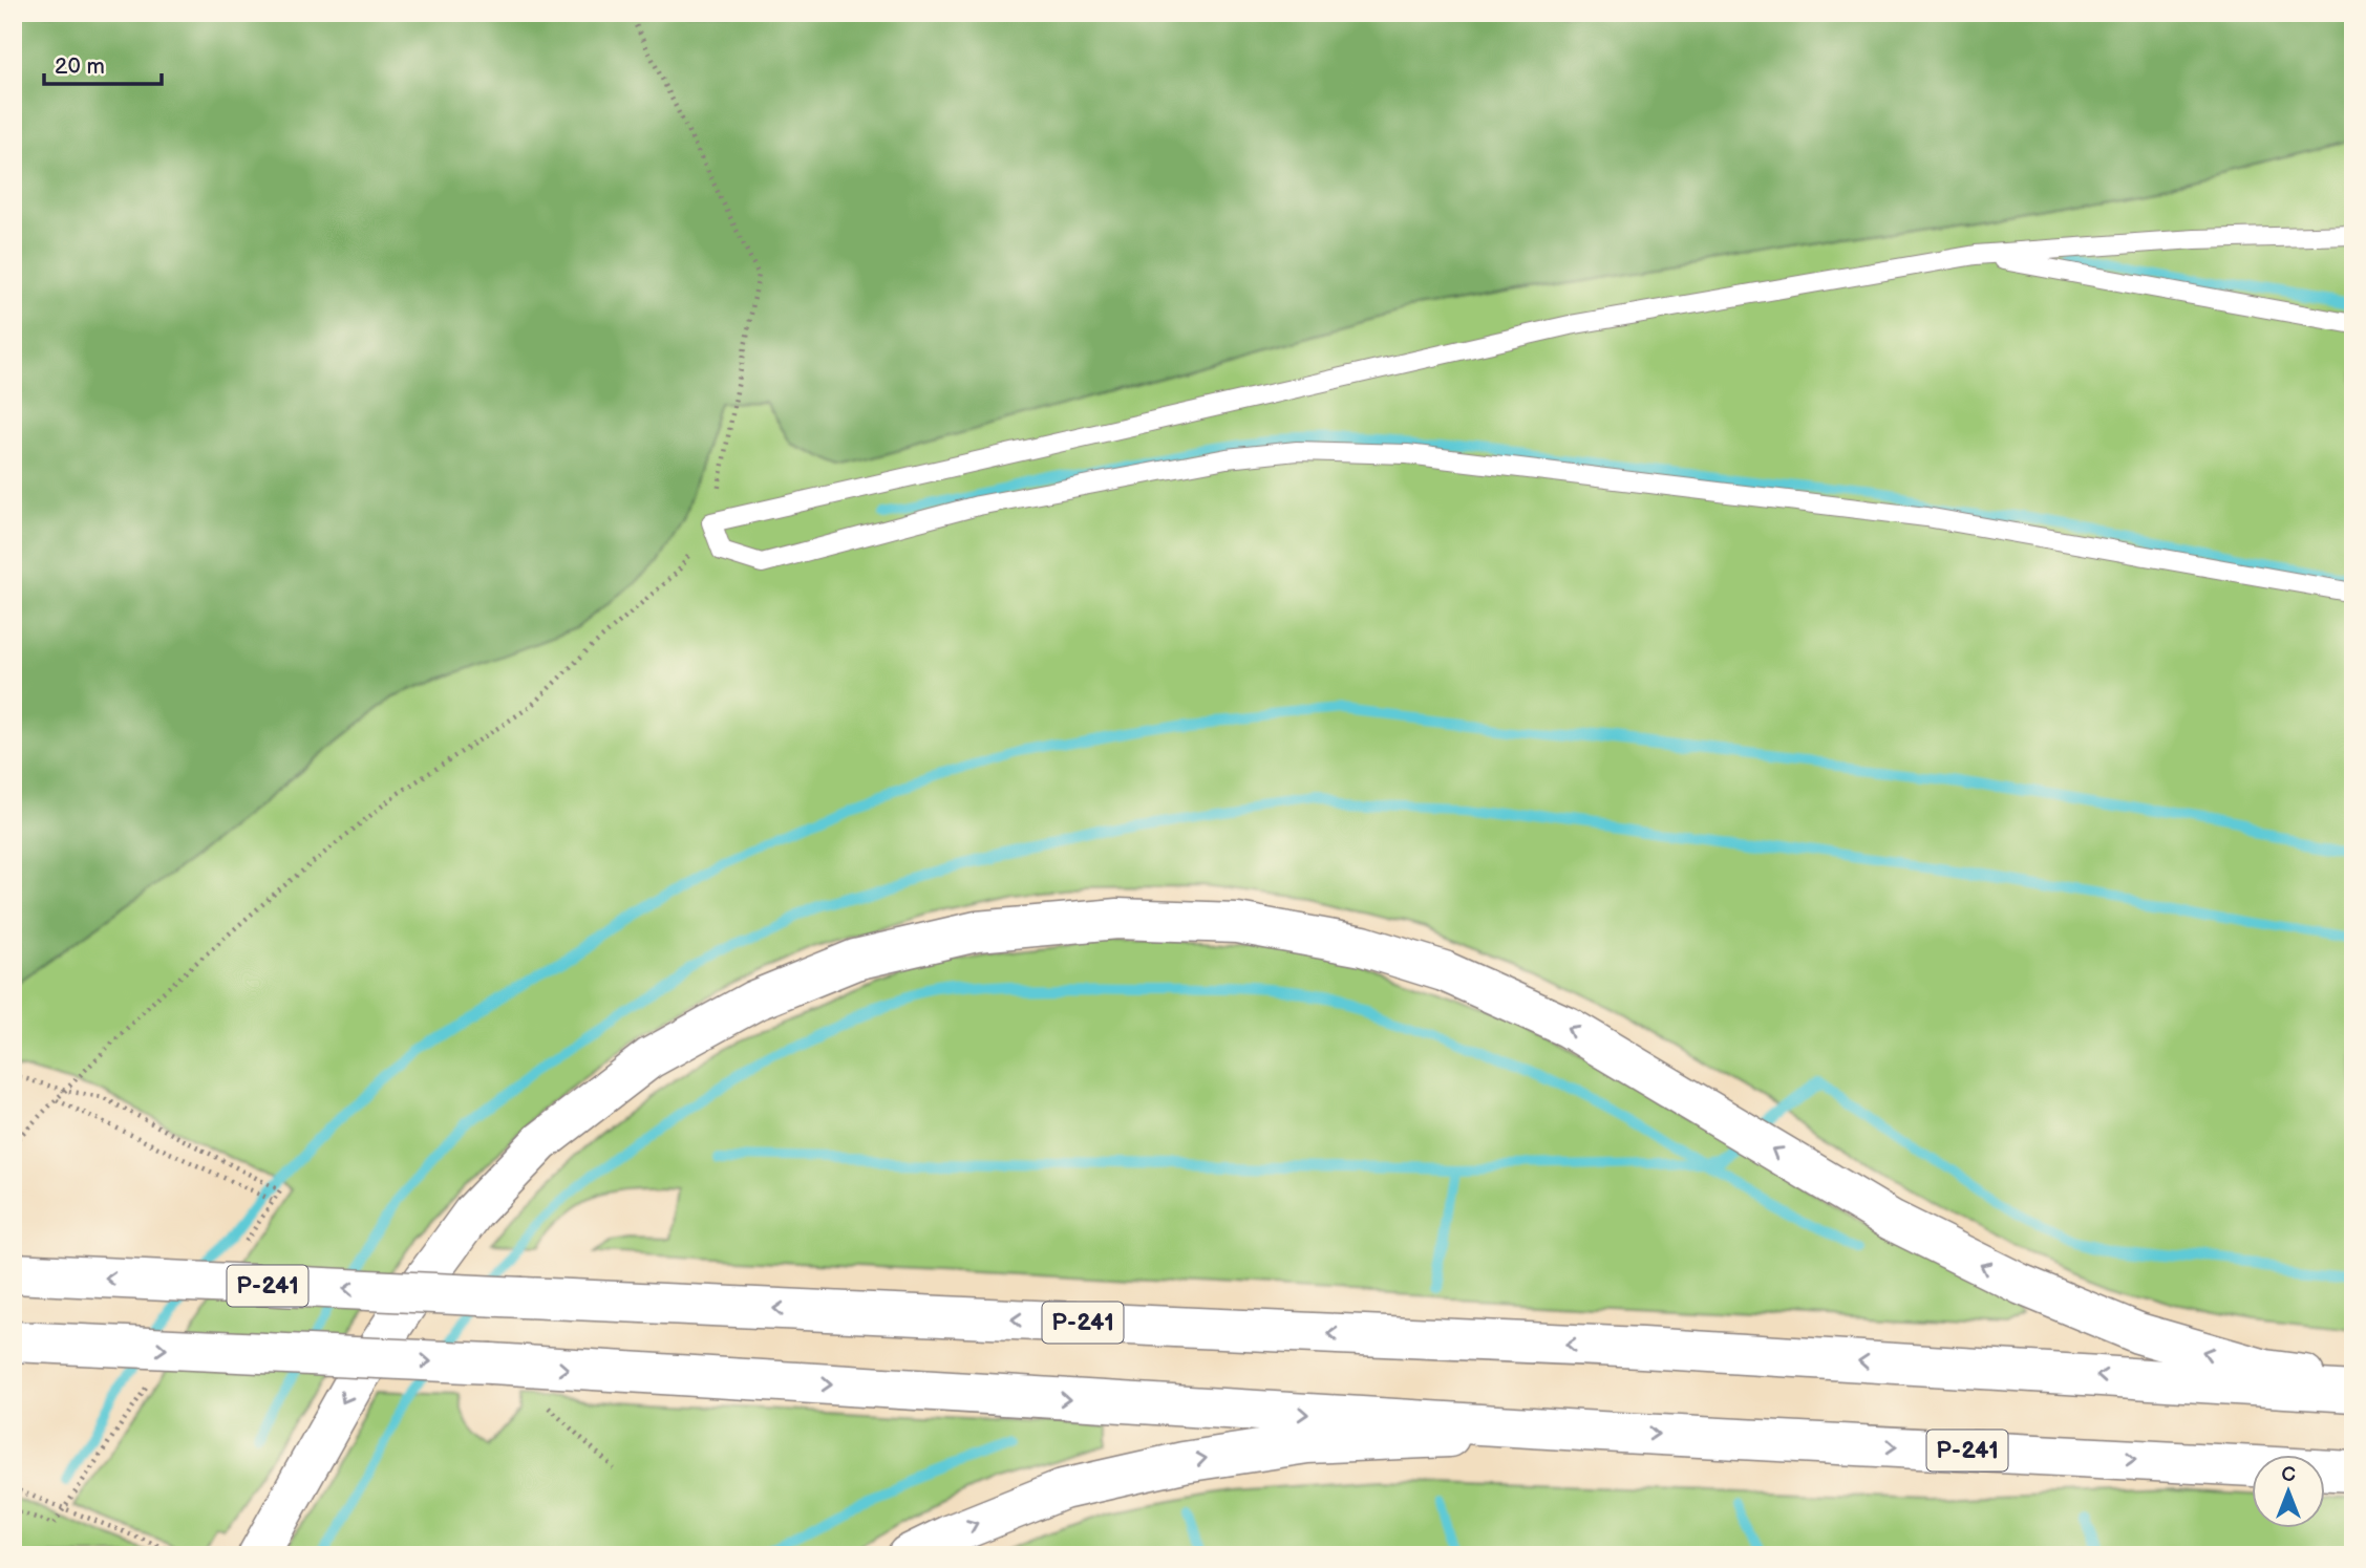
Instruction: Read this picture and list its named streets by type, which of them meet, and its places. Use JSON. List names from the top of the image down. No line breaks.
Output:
{"streets":{"main road":["Р-241"]},"scale_bar":"20 m","north":"top"}
